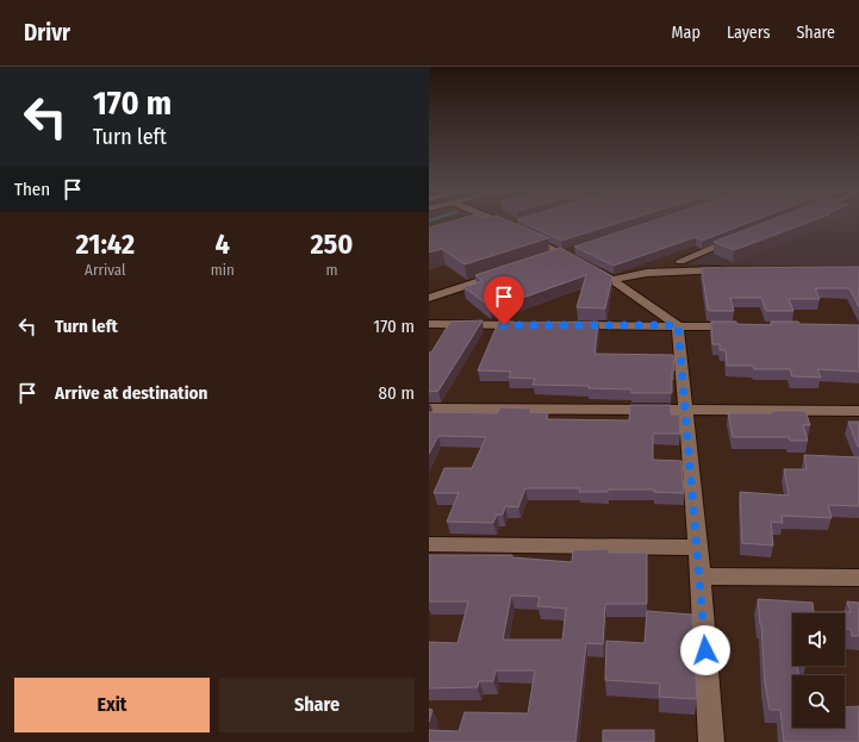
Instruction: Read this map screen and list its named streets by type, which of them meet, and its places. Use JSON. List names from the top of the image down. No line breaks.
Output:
{"page":{"header":"Drivr","nav":["Map","Layers","Share"],"turn":["170 m","Turn left"],"then":"Then","eta":["21:42","Arrival","4","min","250","m"],"list":[{"name":"Turn left","value":"170 m"},{"name":"Arrive at destination","value":"80 m"}],"buttons":["Exit","Share"]}}
